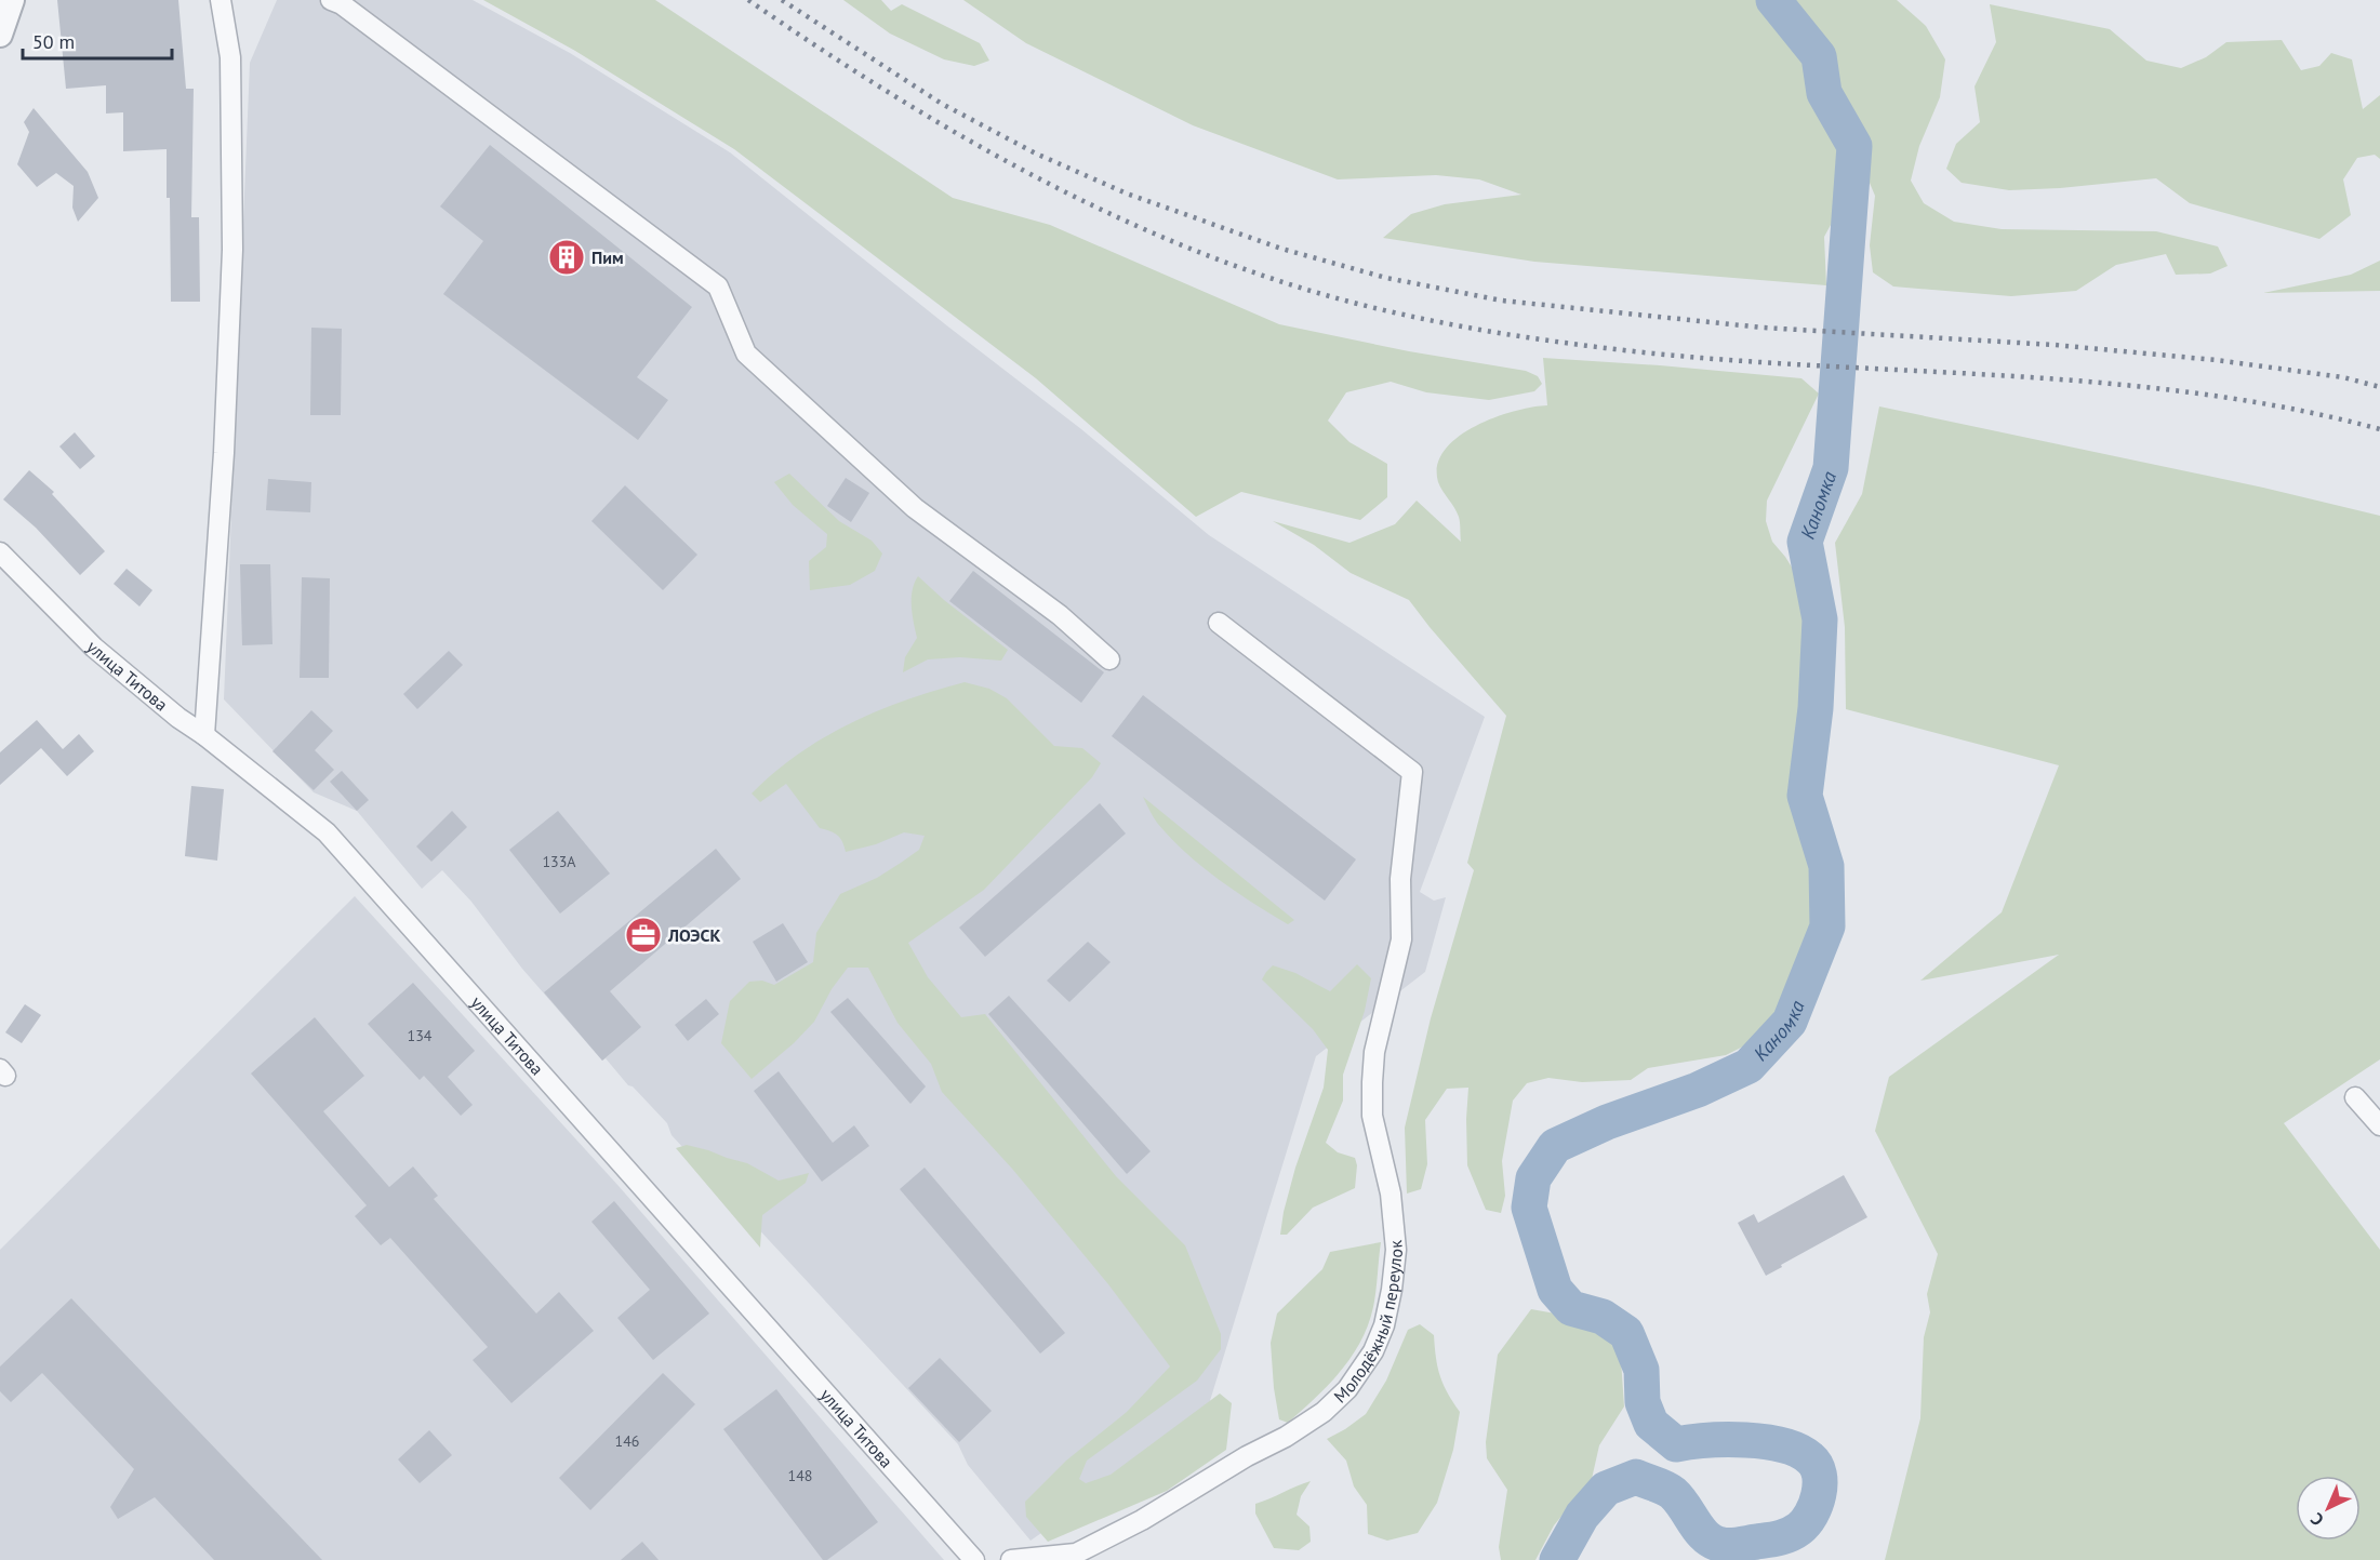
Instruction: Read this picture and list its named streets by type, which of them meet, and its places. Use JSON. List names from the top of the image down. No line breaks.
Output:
{"streets":{"street":["улица Титова","Молодёжный переулок"]},"water":["Каномка"],"places":{"building":["Пим"],"office":["ЛОЭСК"]},"house_numbers":["133А","134","146","148"],"scale_bar":"50 m","north":"bottom left"}
